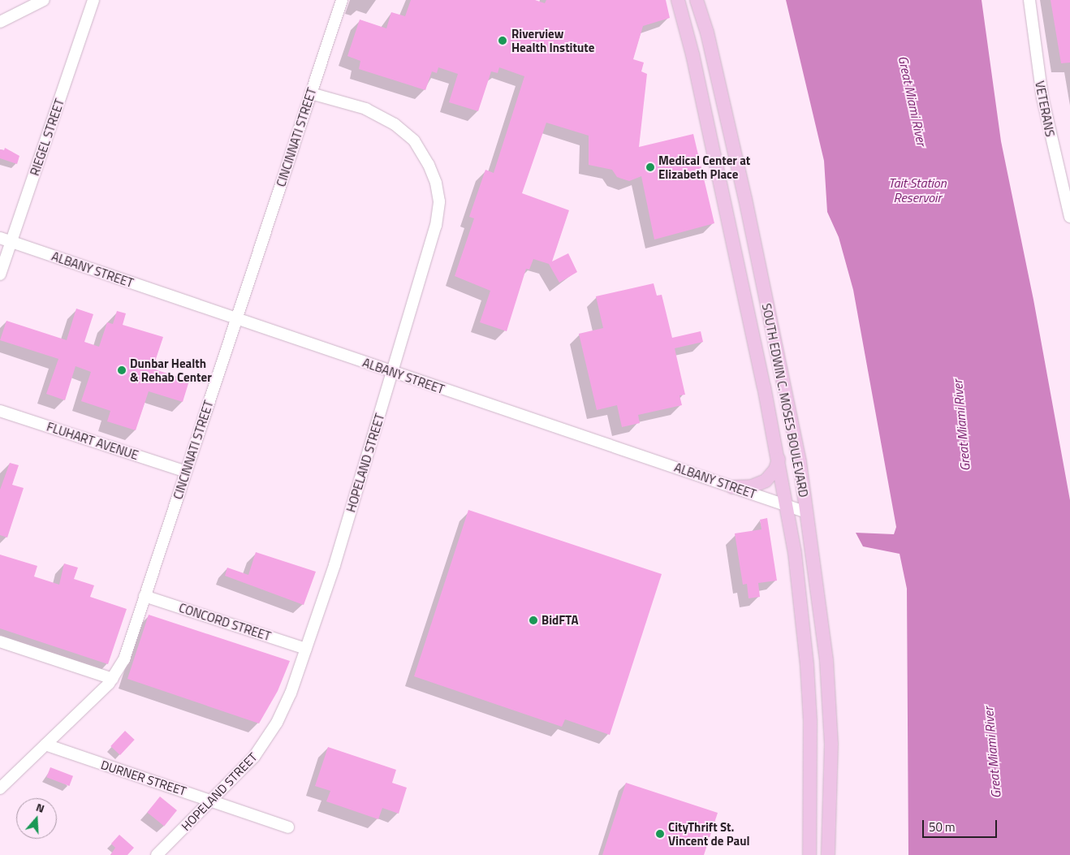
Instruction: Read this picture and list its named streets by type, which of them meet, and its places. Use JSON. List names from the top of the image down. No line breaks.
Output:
{"streets":{"main road":["SOUTH EDWIN C. MOSES BOULEVARD"],"street":["VETERANS","RIEGEL STREET","CINCINNATI STREET","ALBANY STREET","FLUHART AVENUE","HOPELAND STREET","CONCORD STREET","DURNER STREET"]},"crossings":[["RIEGEL STREET","ALBANY STREET"],["CINCINNATI STREET","ALBANY STREET"],["CINCINNATI STREET","FLUHART AVENUE"],["CINCINNATI STREET","HOPELAND STREET"],["CINCINNATI STREET","CONCORD STREET"],["CINCINNATI STREET","DURNER STREET"],["ALBANY STREET","SOUTH EDWIN C. MOSES BOULEVARD"],["ALBANY STREET","HOPELAND STREET"],["HOPELAND STREET","CONCORD STREET"],["HOPELAND STREET","DURNER STREET"]],"water":["Great Miami River","Tait Station Reservoir"],"places":["Riverview Health Institute","Medical Center at Elizabeth Place","Dunbar Health & Rehab Center","BidFTA","CityThrift St. Vincent de Paul"],"scale_bar":"50 m","north":"top"}
